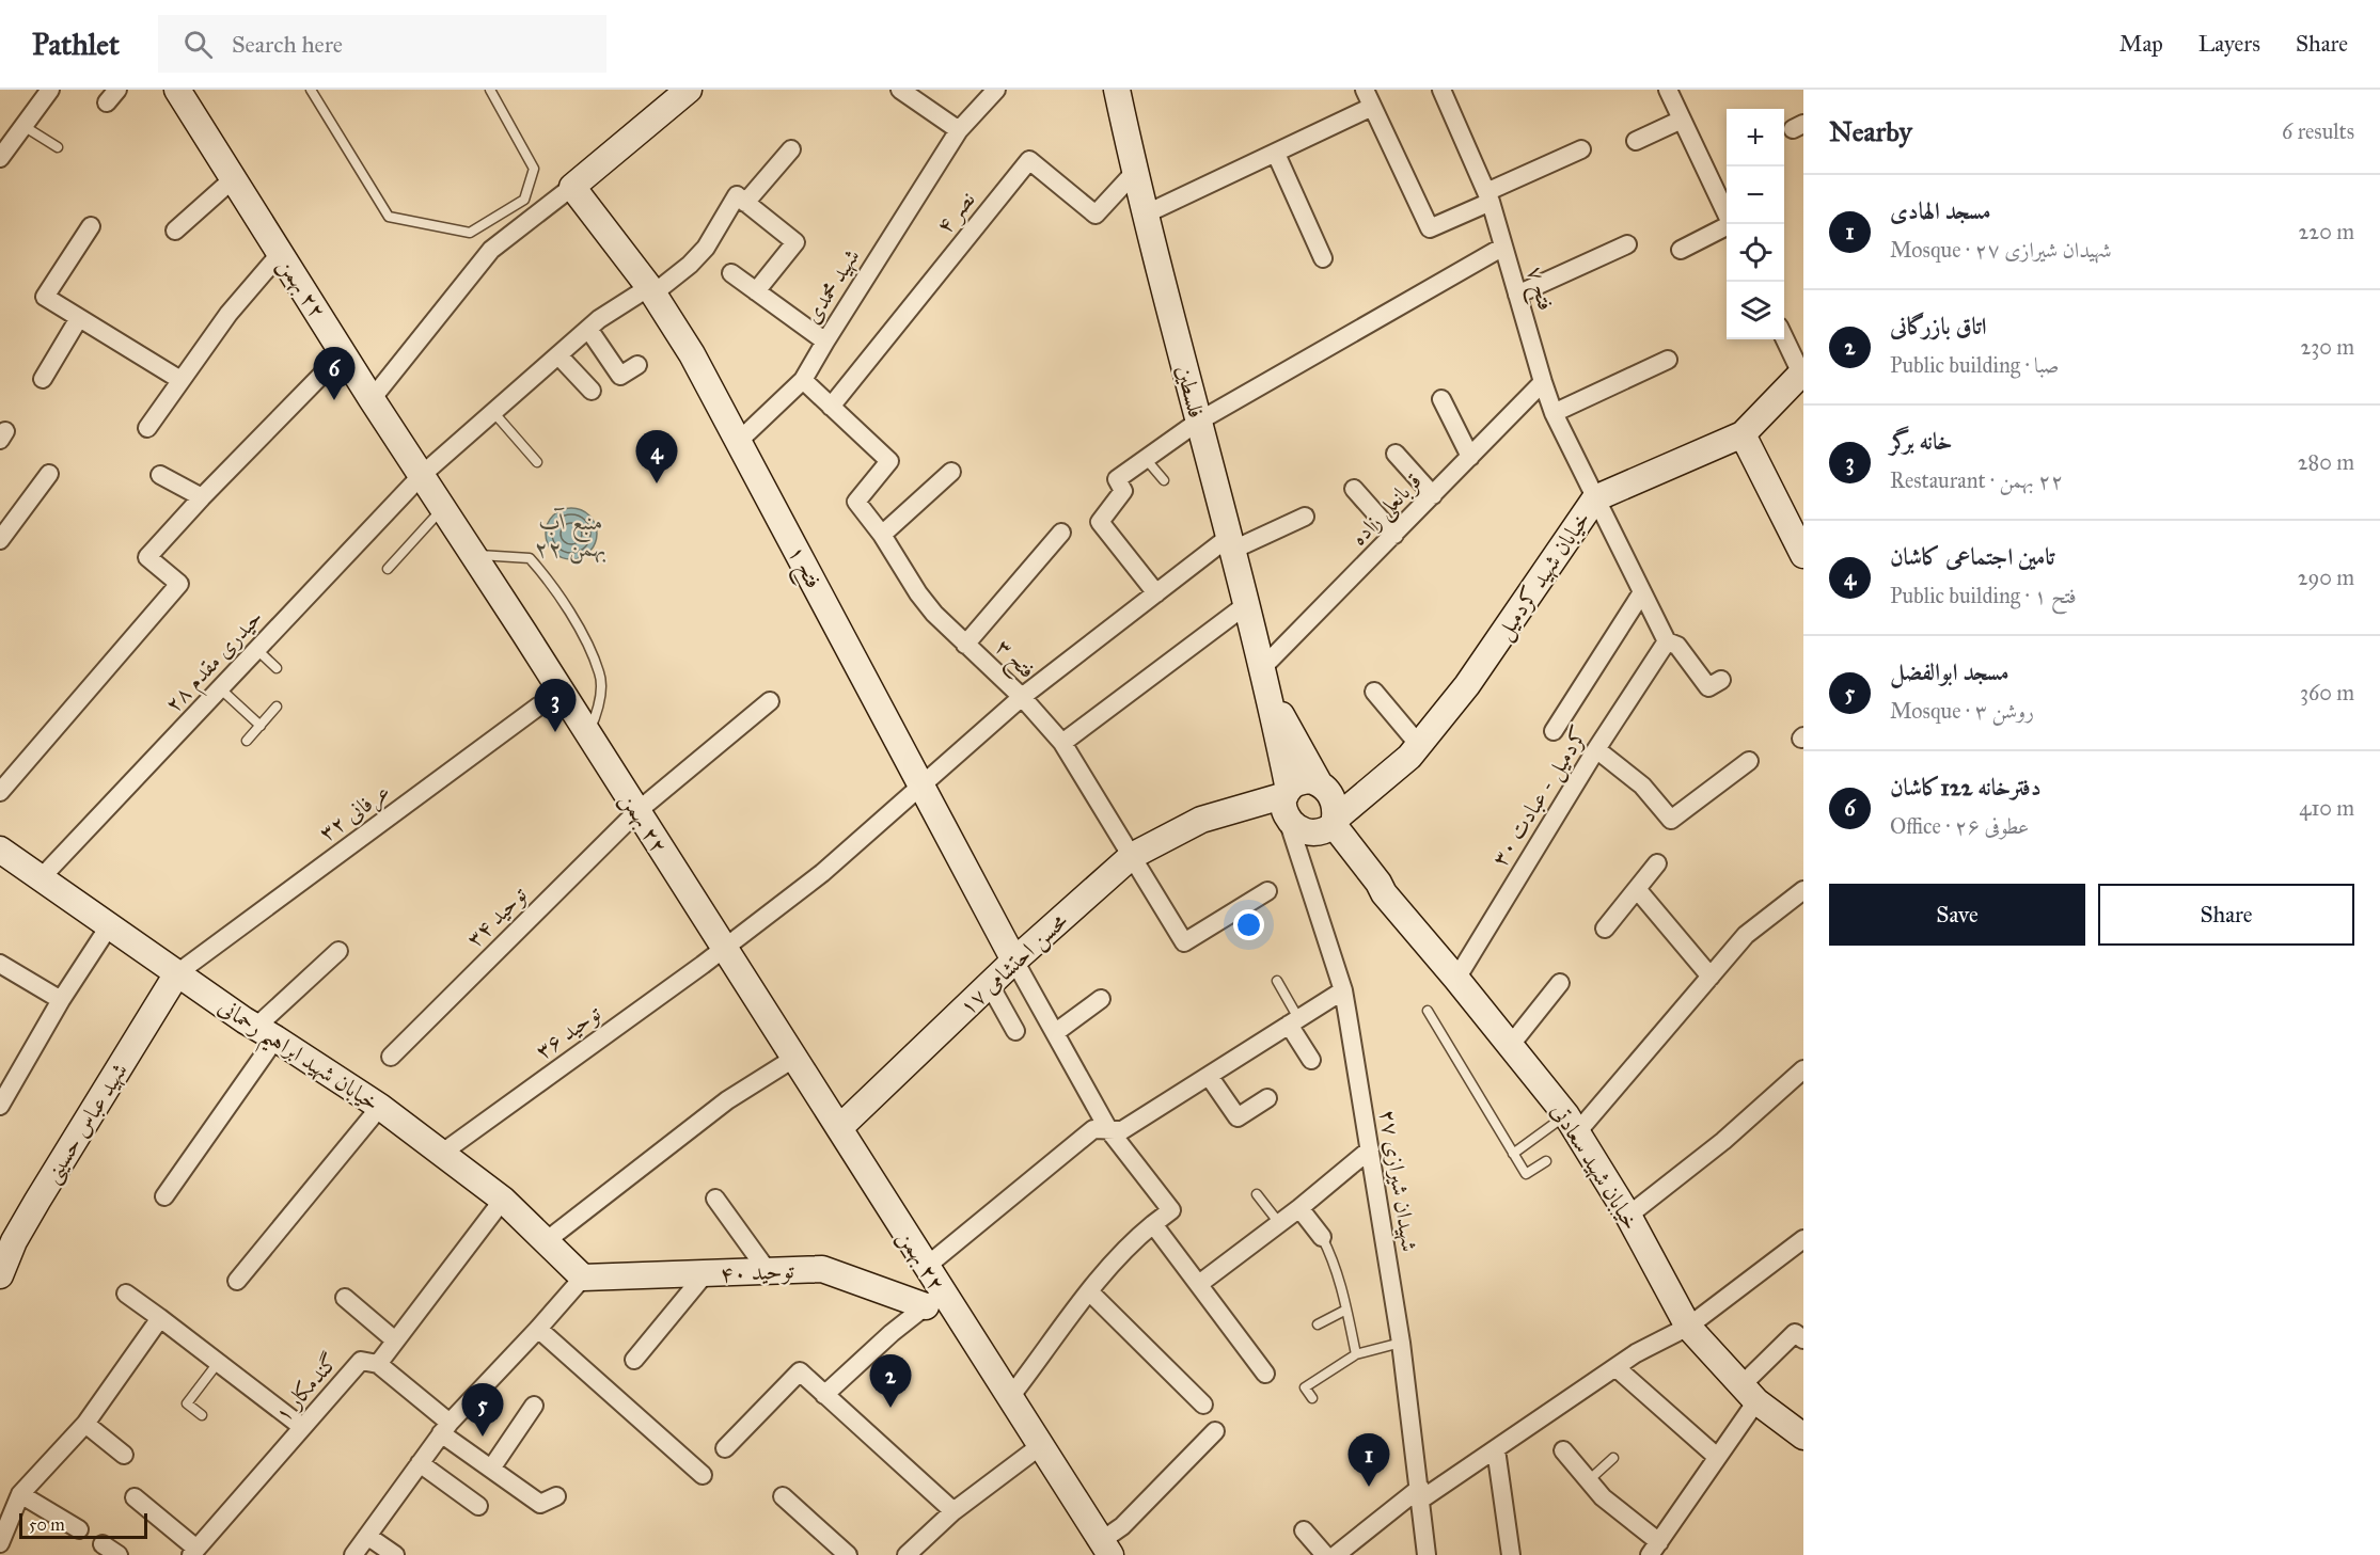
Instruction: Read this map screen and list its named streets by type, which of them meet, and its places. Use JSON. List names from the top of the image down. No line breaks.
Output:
{"streets":{"street":["نصر ۴","شهید محمدی","٢٢ بهمن","فتح ۷","فلسطین","قربانعلی زاده","فتح ۱","خیابان شهید کردمیل","فتح ۳","حیدری مقدم ۲۸","کردمیل - عبادت ۳۰","عرفانی ۳۲","توحید ۳۴","محسن احتشامی ۱۷","توحید ۳۶","خیابان شهید ابراهیم رحمانی","شهید عباس حسینی","خیابان شهید سعادتی","شهیدان شیرازی ۲۷","توحید ۴۰","گندمکار ۱"]},"crossings":[["نصر ۴","فلسطین"],["نصر ۴","فتح ۳"],["شهید محمدی","فتح ۱"],["٢٢ بهمن","حیدری مقدم ۲۸"],["٢٢ بهمن","عرفانی ۳۲"],["٢٢ بهمن","توحید ۳۴"],["٢٢ بهمن","محسن احتشامی ۱۷"],["٢٢ بهمن","توحید ۳۶"],["٢٢ بهمن","توحید ۴۰"],["فتح ۷","قربانعلی زاده"],["فتح ۷","خیابان شهید کردمیل"],["فتح ۷","کردمیل - عبادت ۳۰"],["فلسطین","قربانعلی زاده"],["فلسطین","توحید ۳۶"],["فتح ۱","حیدری مقدم ۲۸"],["فتح ۱","محسن احتشامی ۱۷"],["فتح ۱","توحید ۳۶"],["فتح ۳","محسن احتشامی ۱۷"],["فتح ۳","توحید ۳۶"],["حیدری مقدم ۲۸","خیابان شهید ابراهیم رحمانی"],["کردمیل - عبادت ۳۰","خیابان شهید سعادتی"],["عرفانی ۳۲","خیابان شهید ابراهیم رحمانی"],["عرفانی ۳۲","شهید عباس حسینی"],["محسن احتشامی ۱۷","خیابان شهید سعادتی"],["محسن احتشامی ۱۷","شهیدان شیرازی ۲۷"],["توحید ۳۶","خیابان شهید ابراهیم رحمانی"],["خیابان شهید ابراهیم رحمانی","شهید عباس حسینی"],["خیابان شهید ابراهیم رحمانی","توحید ۴۰"],["خیابان شهید سعادتی","شهیدان شیرازی ۲۷"]],"water":["منبع آب ۲۲ بهمن"],"scale_bar":"50 m","page":{"header":"Pathlet","search":"Search here","nav":["Map","Layers","Share"],"heading":["Nearby","6 results"],"map_buttons":["+","−"],"list":[{"mark":"1","name":"مسجد الهادی","note":"Mosque · شهیدان شیرازی ۲۷","value":"220 m"},{"mark":"2","name":"اتاق بازرگانی","note":"Public building · صبا","value":"230 m"},{"mark":"3","name":"خانه برگر","note":"Restaurant · ٢٢ بهمن","value":"280 m"},{"mark":"4","name":"تامین اجتماعی کاشان","note":"Public building · فتح ۱","value":"290 m"},{"mark":"5","name":"مسجد ابوالفضل","note":"Mosque · روشن ۳","value":"360 m"},{"mark":"6","name":"دفترخانه 122کاشان","note":"Office · عطوفی ۲۶","value":"410 m"}],"pins":["6","4","3","2","5","1"],"buttons":["Save","Share"],"scale":"50 m"}}
